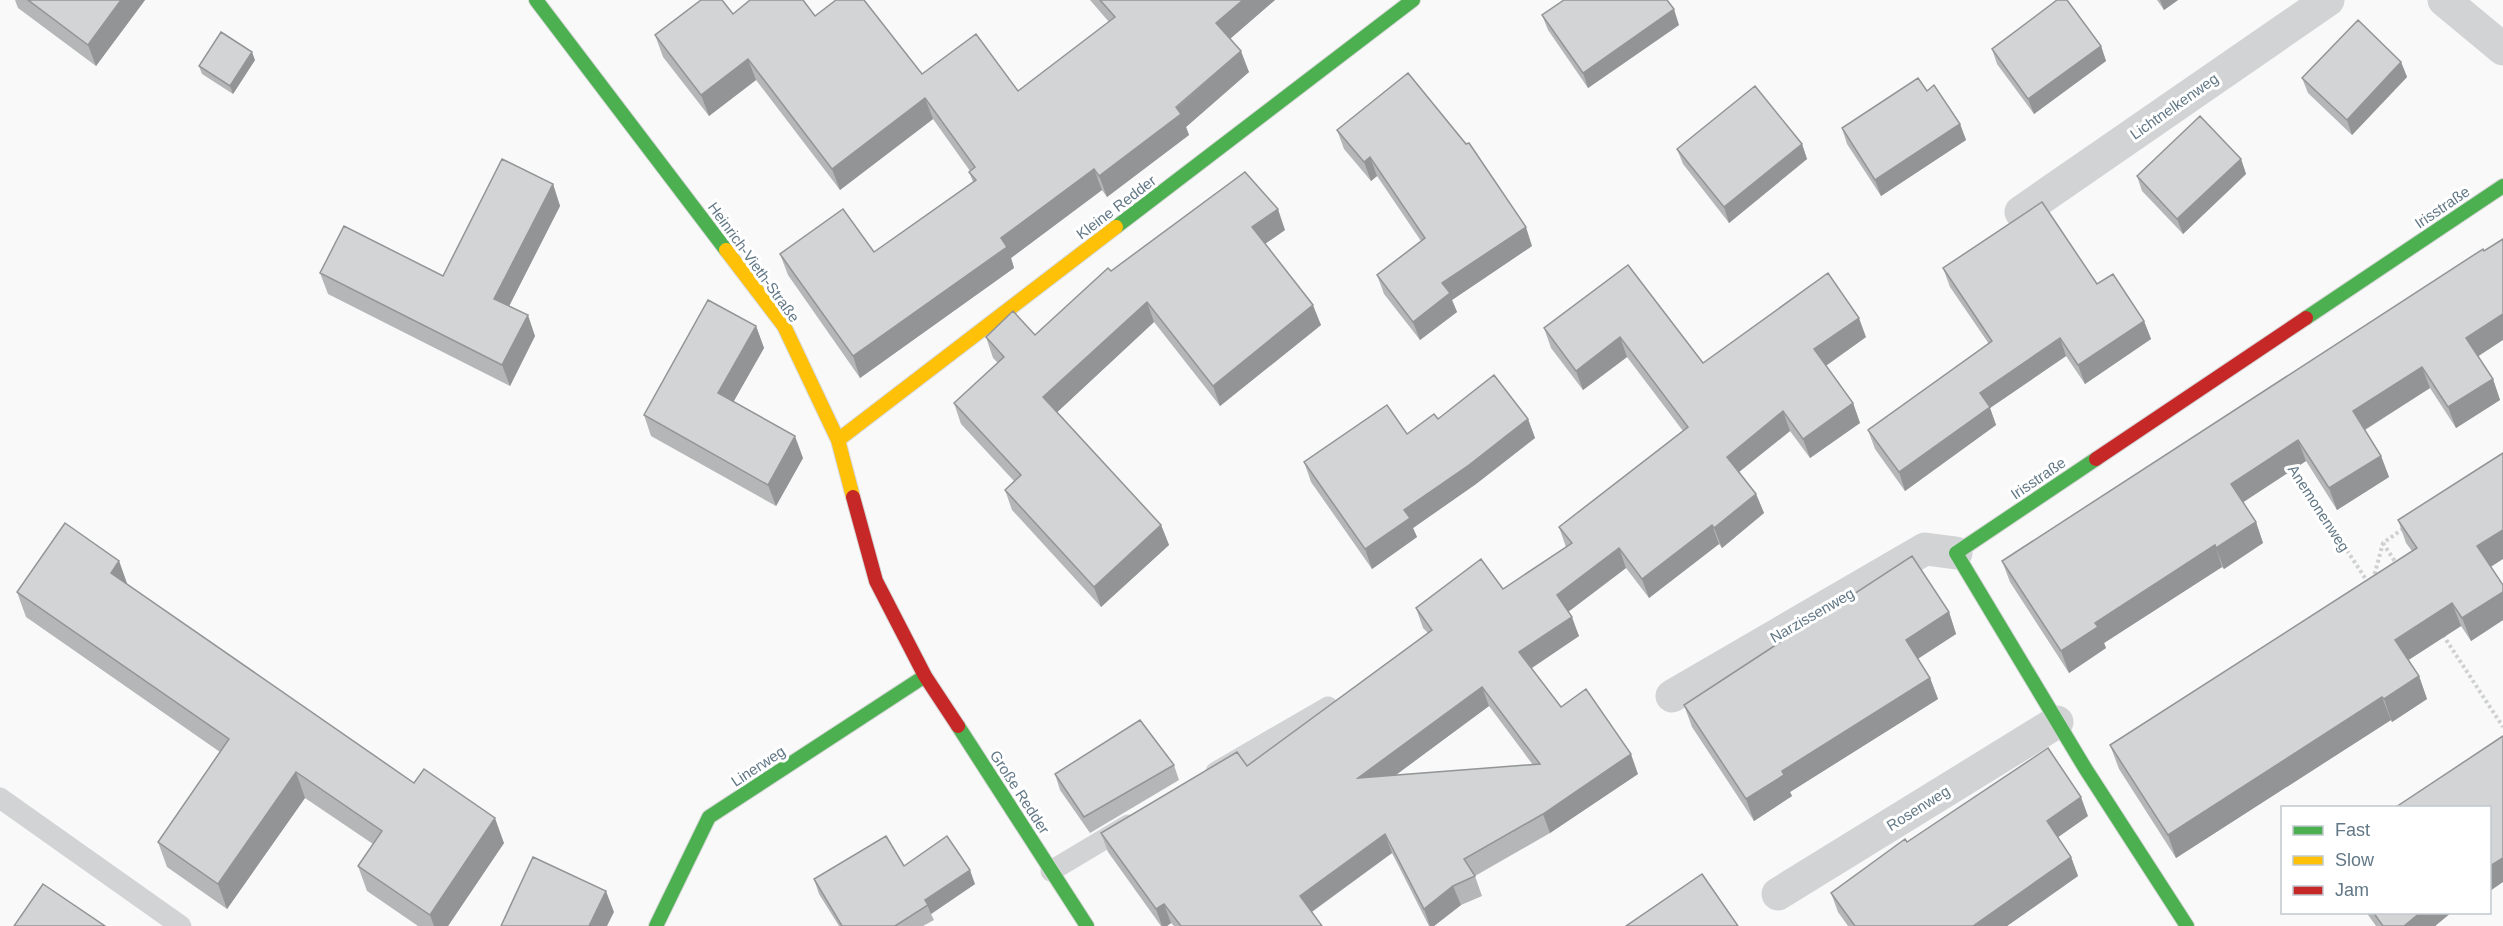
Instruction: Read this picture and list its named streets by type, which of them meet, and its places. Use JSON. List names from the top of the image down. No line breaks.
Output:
{"streets":{"street":["Lichtnelkenweg","Kleine Redder","Irisstraße","Heinrich-Vieth-Straße","Narzissenweg","Linerweg","Große Redder","Rosenweg"],"path":["Anemonenweg"]},"crossings":[["Kleine Redder","Heinrich-Vieth-Straße"],["Irisstraße","Narzissenweg"],["Heinrich-Vieth-Straße","Linerweg"],["Heinrich-Vieth-Straße","Große Redder"],["Linerweg","Große Redder"]],"legend":["Fast","Slow","Jam"]}
